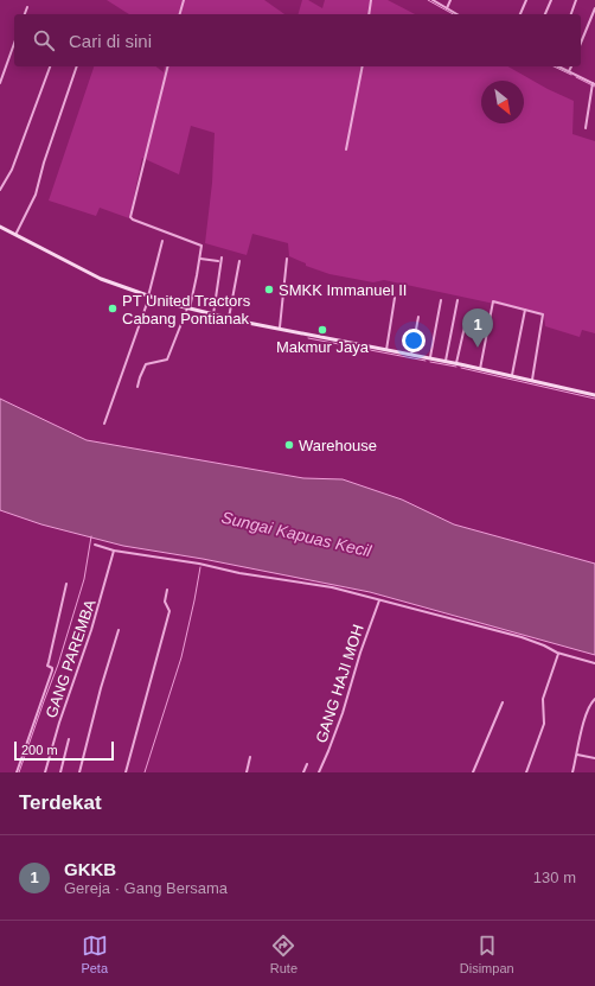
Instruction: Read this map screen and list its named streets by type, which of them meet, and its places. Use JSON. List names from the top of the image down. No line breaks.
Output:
{"streets":{"street":["GANG PAREMBA","GANG HAJI MOH"]},"water":["Sungai Kapuas Kecil"],"places":["SMKK Immanuel II","PT United Tractors Cabang Pontianak","Makmur Jaya","Warehouse"],"scale_bar":"200 m","north":"bottom right","page":{"search":"Cari di sini","pins":"1","scale":"200 m","heading":"Terdekat","list":[{"mark":"1","name":"GKKB","note":"Gereja · Gang Bersama","value":"130 m"}],"nav":["Peta","Rute","Disimpan"]}}
